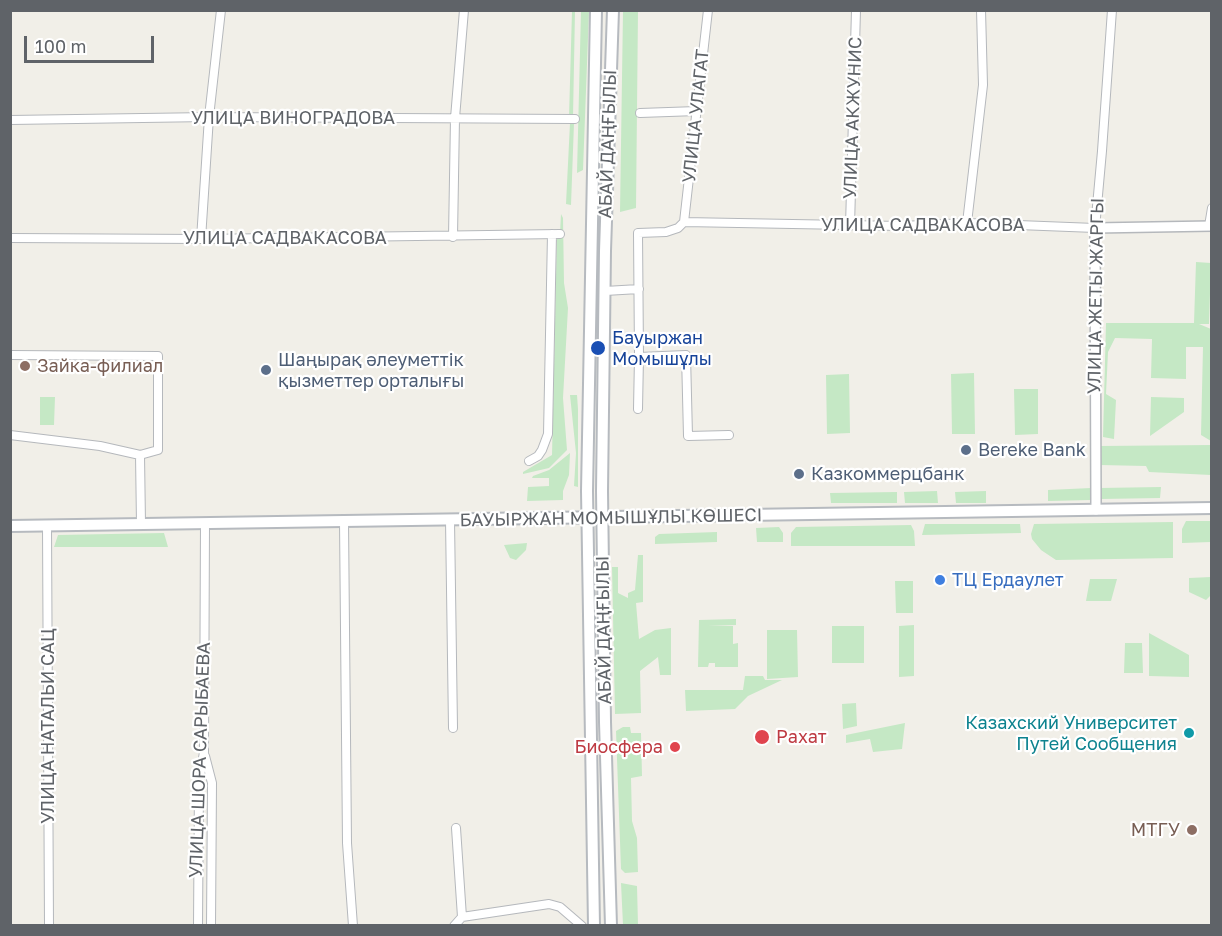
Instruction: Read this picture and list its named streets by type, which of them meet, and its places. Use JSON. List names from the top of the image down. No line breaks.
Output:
{"streets":{"main road":["АБАЙ ДАҢҒЫЛЫ","БАУЫРЖАН МОМЫШҰЛЫ КӨШЕСІ"],"street":["УЛИЦА УЛАГАТ","УЛИЦА ВИНОГРАДОВА","УЛИЦА АКЖУНИС","УЛИЦА САДВАКАСОВА","УЛИЦА ЖЕТЫ ЖАРГЫ","УЛИЦА НАТАЛЬИ САЦ","УЛИЦА ШОРА САРЫБАЕВА"]},"crossings":[["УЛИЦА УЛАГАТ","УЛИЦА САДВАКАСОВА"],["УЛИЦА АКЖУНИС","УЛИЦА САДВАКАСОВА"],["АБАЙ ДАҢҒЫЛЫ","БАУЫРЖАН МОМЫШҰЛЫ КӨШЕСІ"],["УЛИЦА САДВАКАСОВА","УЛИЦА ЖЕТЫ ЖАРГЫ"],["УЛИЦА ЖЕТЫ ЖАРГЫ","БАУЫРЖАН МОМЫШҰЛЫ КӨШЕСІ"],["БАУЫРЖАН МОМЫШҰЛЫ КӨШЕСІ","УЛИЦА НАТАЛЬИ САЦ"],["БАУЫРЖАН МОМЫШҰЛЫ КӨШЕСІ","УЛИЦА ШОРА САРЫБАЕВА"]],"places":["Бауыржан Момышұлы","Зайка-филиал","Шаңырақ әлеуметтік қызметтер орталығы","Bereke Bank","Казкоммерцбанк","ТЦ Ердаулет","Казахский Университет Путей Сообщения","Рахат","Биосфера","МТГУ"],"scale_bar":"100 m"}
